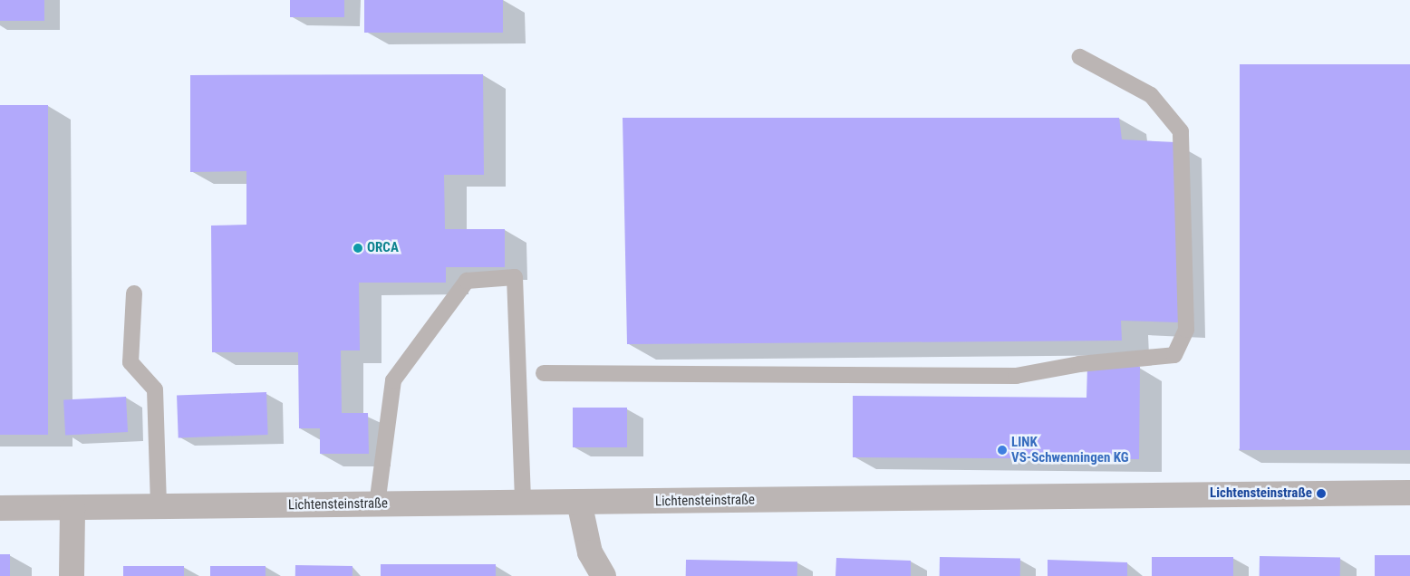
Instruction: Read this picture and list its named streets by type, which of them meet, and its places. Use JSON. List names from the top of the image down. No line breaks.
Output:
{"streets":{"street":["Lichtensteinstraße"]},"places":["ORCA","LINK VS-Schwenningen KG","Lichtensteinstraße"]}
